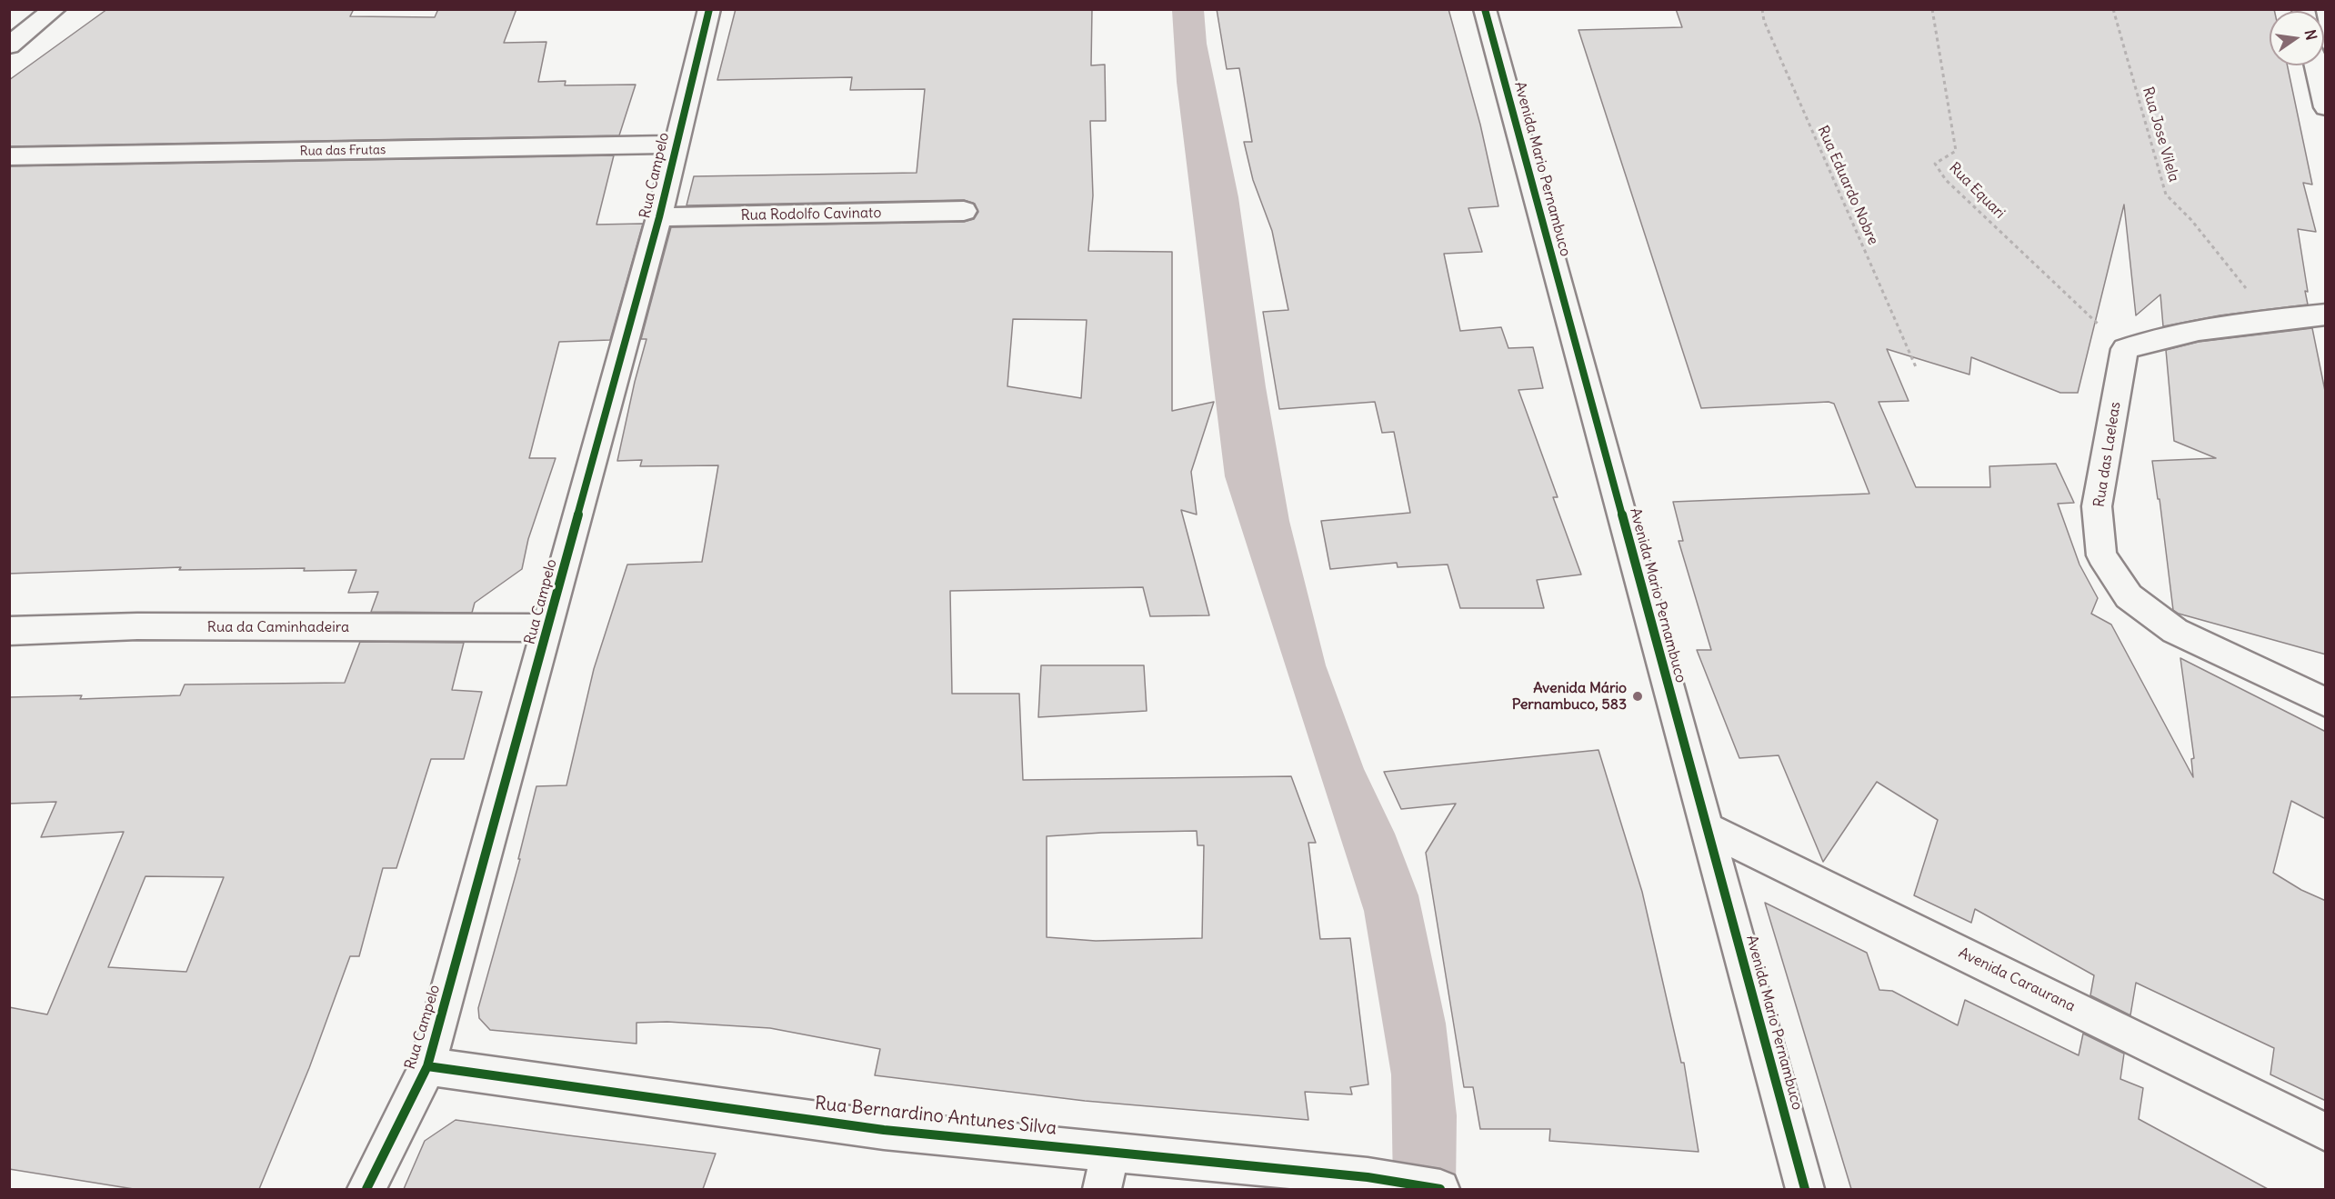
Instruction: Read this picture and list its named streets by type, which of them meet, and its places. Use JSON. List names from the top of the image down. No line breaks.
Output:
{"streets":{"street":["Rua das Frutas","Avenida Mario Pernambuco","Rua Campelo","Rua Rodolfo Cavinato","Rua das Laeleas","Rua da Caminhadeira","Avenida Caraurana","Rua Bernardino Antunes Silva"],"path":["Rua Jose Vilela","Rua Eduardo Nobre","Rua Equari"]},"crossings":[["Rua das Frutas","Rua Campelo"],["Avenida Mario Pernambuco","Avenida Caraurana"],["Rua Campelo","Rua Rodolfo Cavinato"],["Rua Campelo","Rua da Caminhadeira"],["Rua Campelo","Rua Bernardino Antunes Silva"],["Rua Equari","Rua das Laeleas"]],"places":["Avenida Mário Pernambuco, 583"],"north":"right"}
